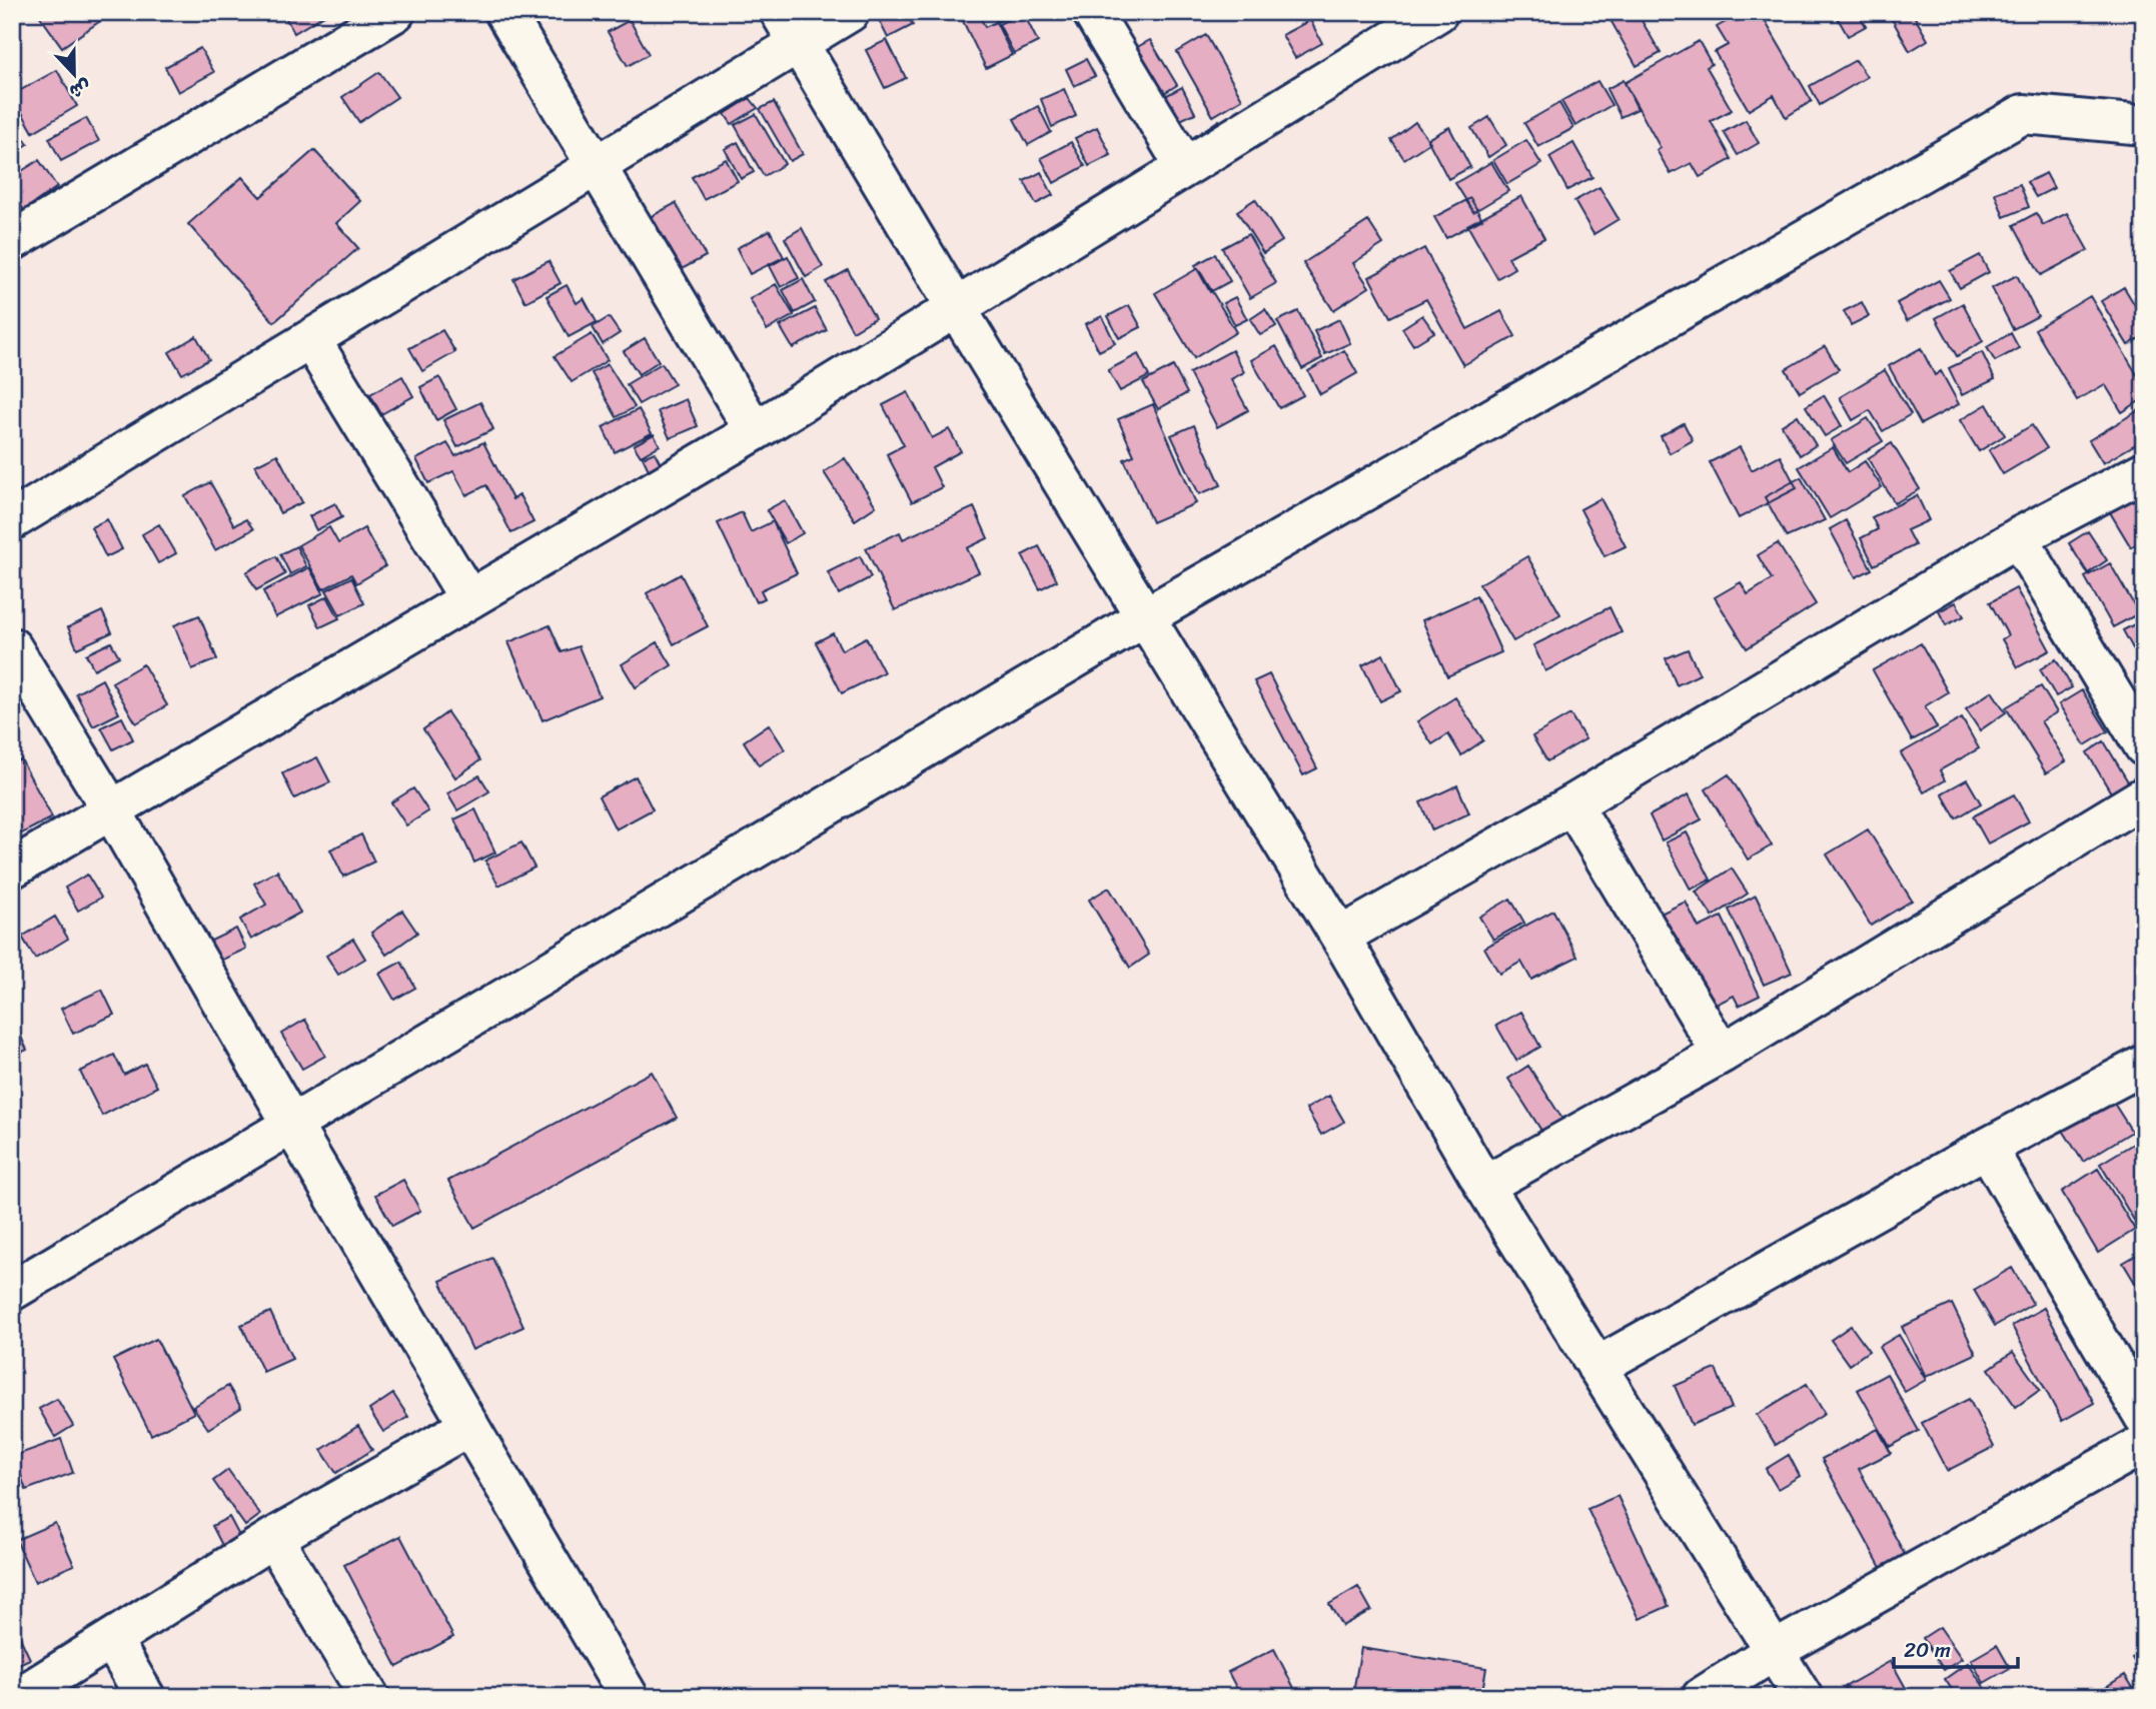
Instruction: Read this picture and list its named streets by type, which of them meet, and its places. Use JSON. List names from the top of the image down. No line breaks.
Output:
{"scale_bar":"20 m","north":"bottom"}
